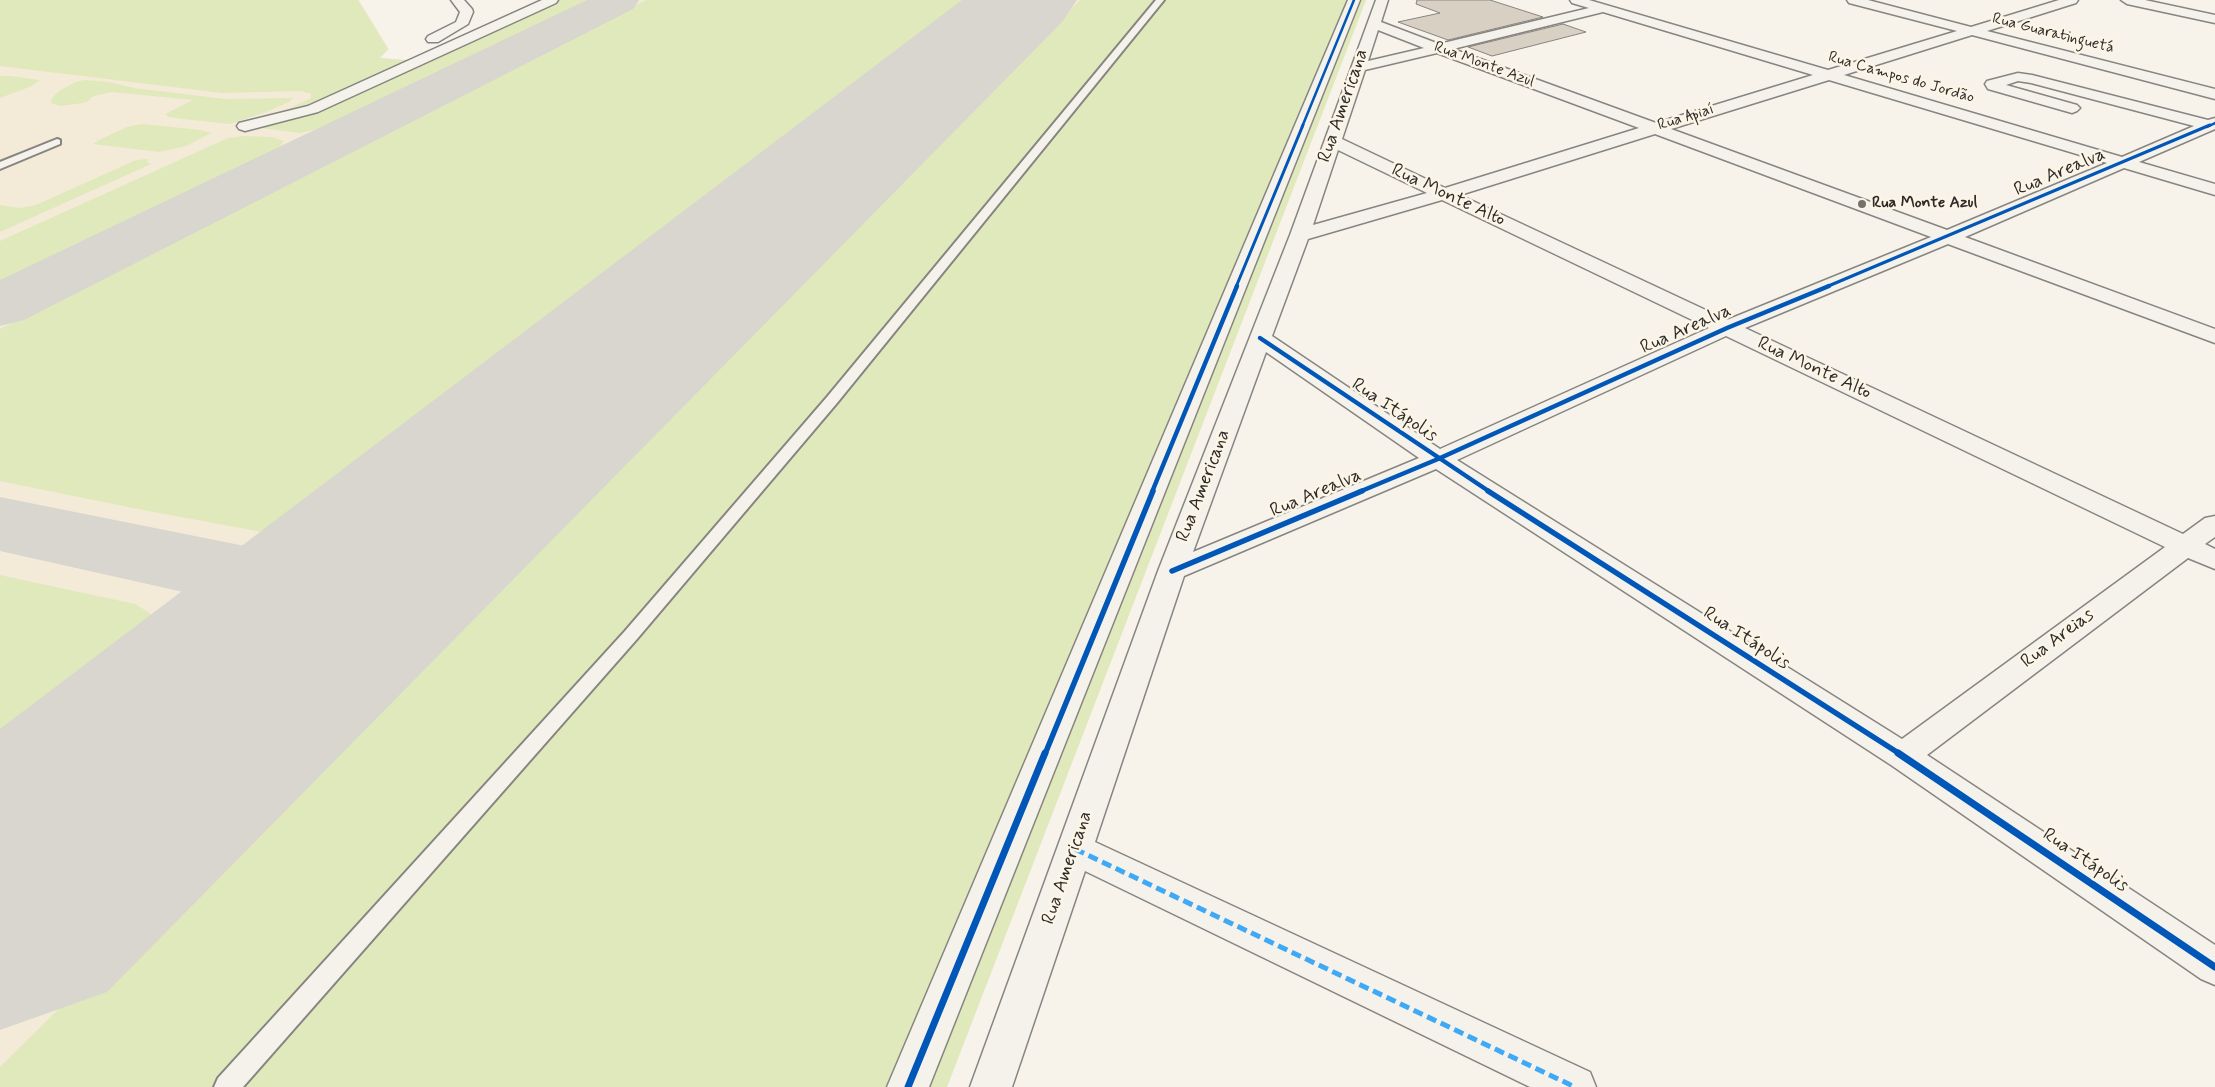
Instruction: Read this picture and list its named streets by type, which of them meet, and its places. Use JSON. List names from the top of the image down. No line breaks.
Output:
{"streets":{"street":["Rua Guaratinguetá","Rua Monte Azul","Rua Campos do Jordão","Rua Americana","Rua Apiaí","Rua Arealva","Rua Monte Alto","Rua Itápolis","Rua Areias"]},"crossings":[["Rua Guaratinguetá","Rua Apiaí"],["Rua Monte Azul","Rua Americana"],["Rua Monte Azul","Rua Apiaí"],["Rua Monte Azul","Rua Arealva"],["Rua Campos do Jordão","Rua Apiaí"],["Rua Campos do Jordão","Rua Arealva"],["Rua Americana","Rua Apiaí"],["Rua Americana","Rua Arealva"],["Rua Americana","Rua Monte Alto"],["Rua Americana","Rua Itápolis"],["Rua Apiaí","Rua Monte Alto"],["Rua Arealva","Rua Monte Alto"],["Rua Arealva","Rua Itápolis"],["Rua Monte Alto","Rua Areias"],["Rua Itápolis","Rua Areias"]],"places":["Rua Monte Azul"]}
